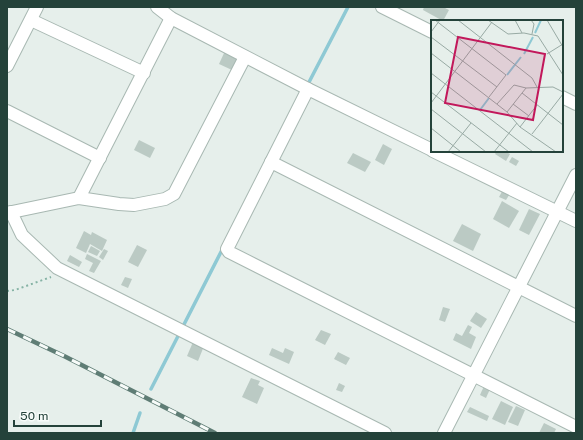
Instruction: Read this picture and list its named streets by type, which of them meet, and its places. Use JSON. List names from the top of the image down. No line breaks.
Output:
{"scale_bar":"50 m"}
